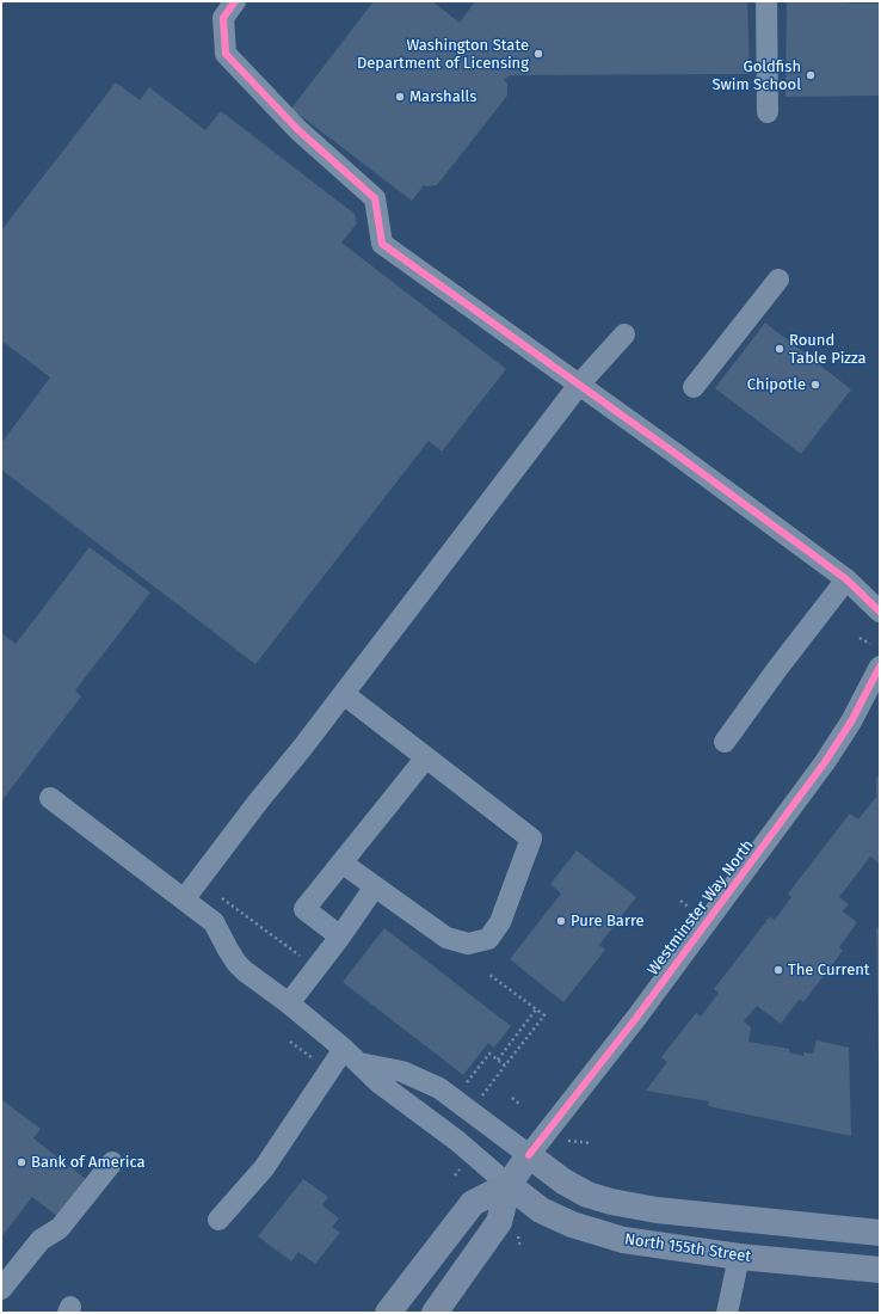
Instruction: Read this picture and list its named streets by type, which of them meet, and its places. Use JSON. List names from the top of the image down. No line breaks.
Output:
{"streets":{"main road":["Westminster Way North","North 155th Street"]},"crossings":[["Westminster Way North","North 155th Street"]],"places":["Washington State Department of Licensing","Goldfish Swim School","Marshalls","Round Table Pizza","Chipotle","Pure Barre","The Current","Bank of America"]}
